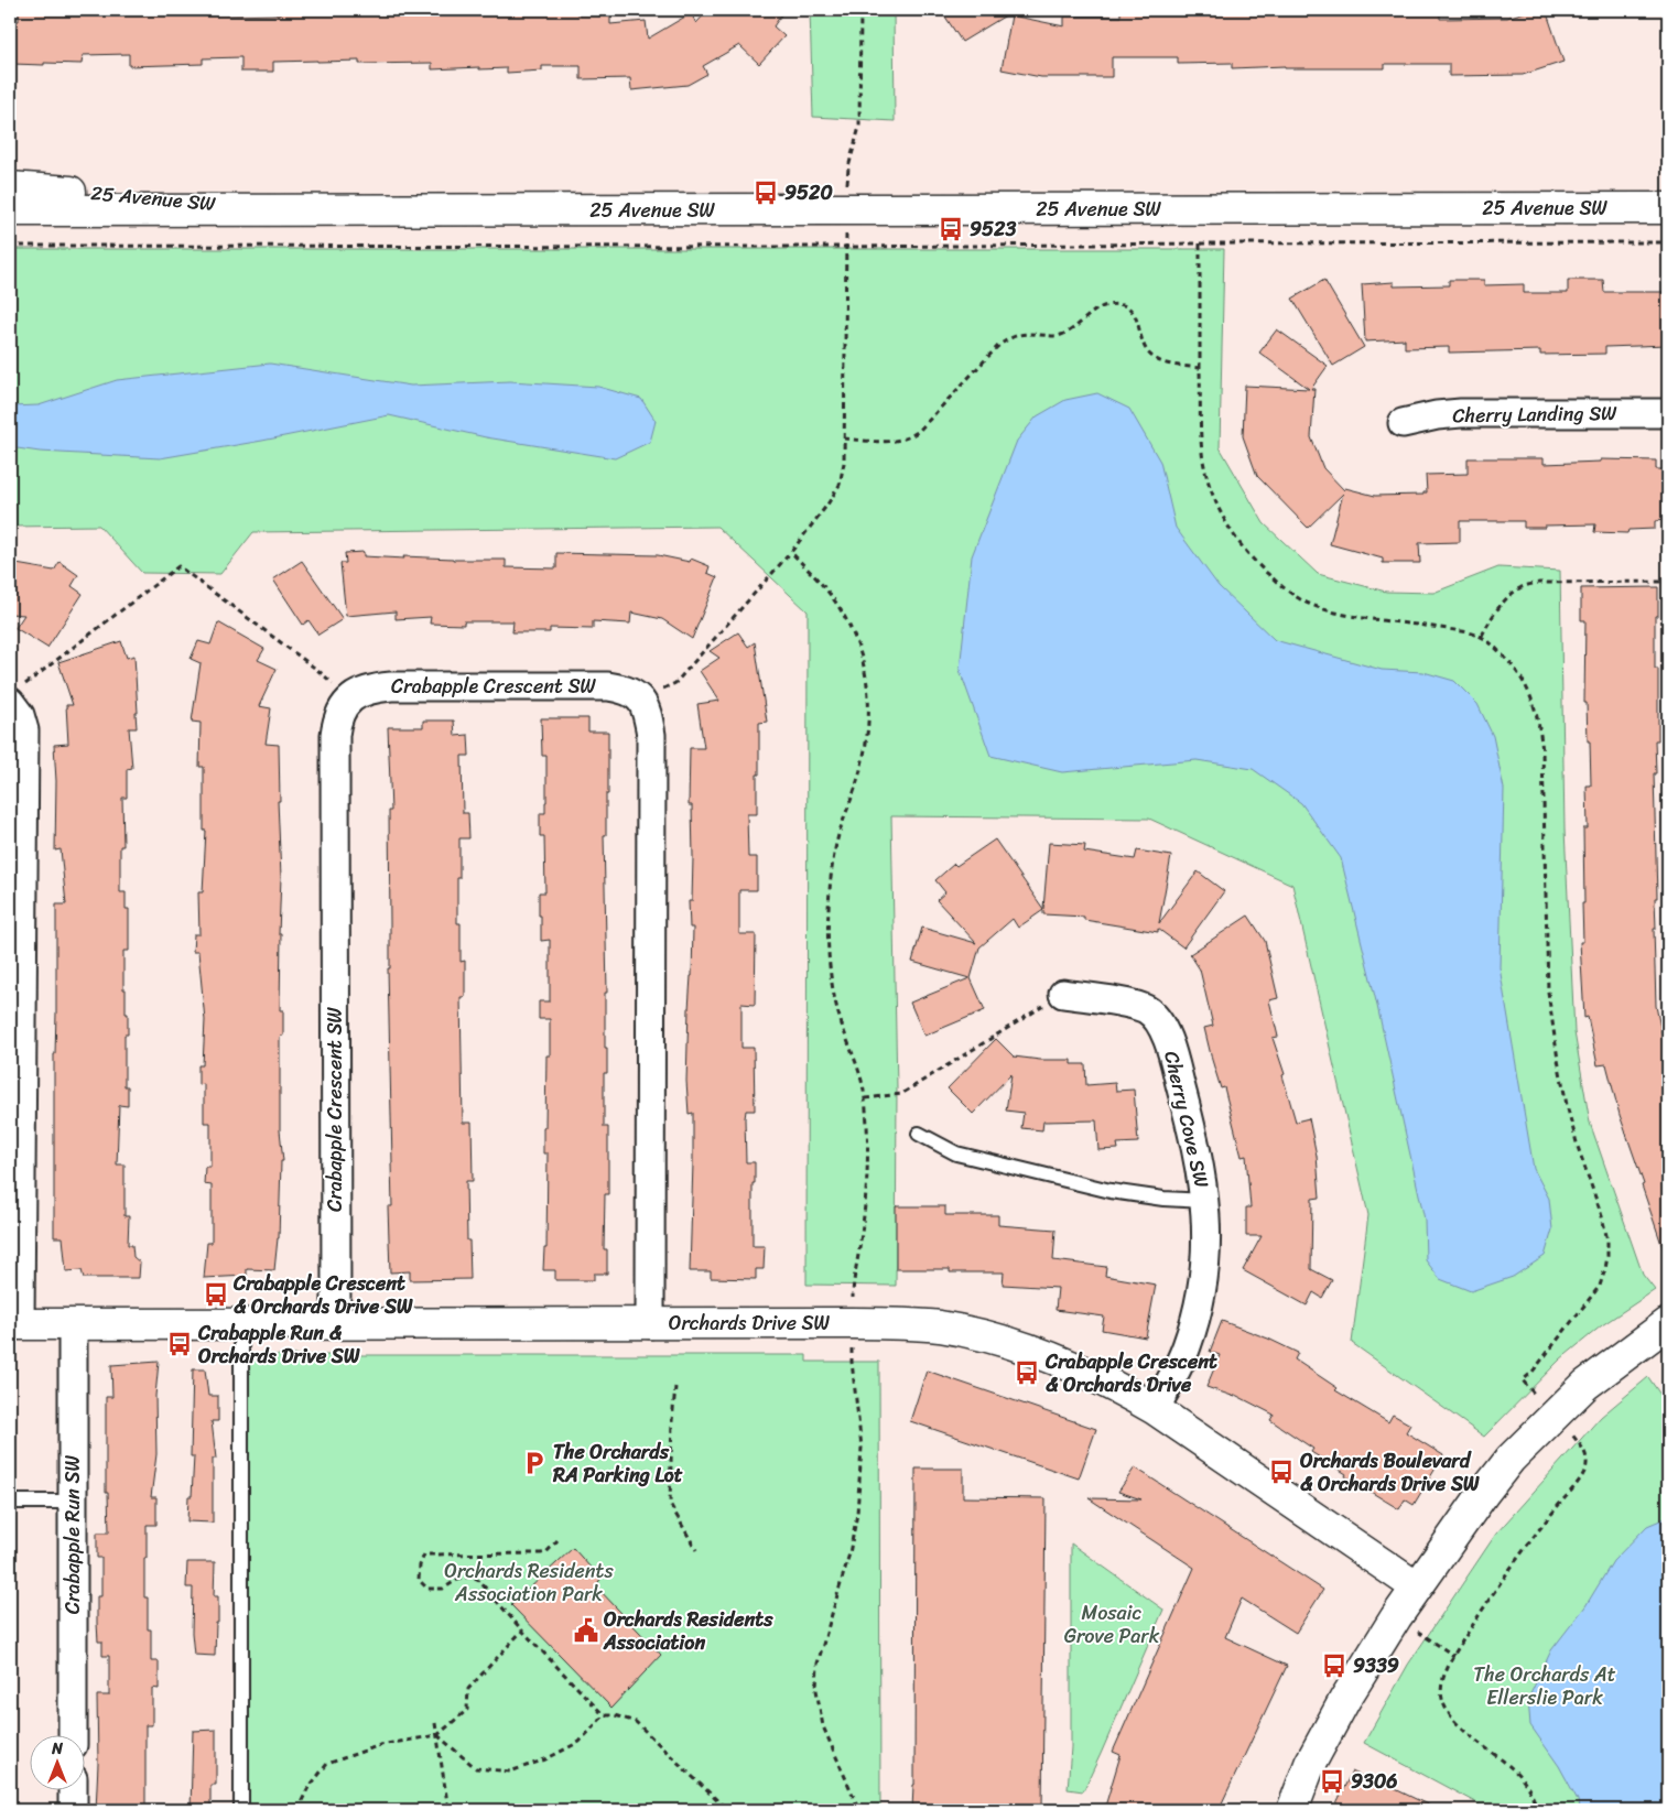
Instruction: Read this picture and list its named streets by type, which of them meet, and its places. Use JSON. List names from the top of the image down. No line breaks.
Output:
{"streets":{"street":["25 Avenue SW","Cherry Landing SW","Crabapple Crescent SW","Cherry Cove SW","Orchards Drive SW","Crabapple Run SW"]},"crossings":[["Crabapple Crescent SW","Orchards Drive SW"],["Cherry Cove SW","Orchards Drive SW"],["Orchards Drive SW","Crabapple Run SW"]],"parks":["Orchards Residents Association Park","Mosaic Grove Park","The Orchards At Ellerslie Park"],"places":{"bus stop":["9520","9523","Crabapple Crescent & Orchards Drive SW","Crabapple Run & Orchards Drive SW","Crabapple Crescent & Orchards Drive","Orchards Boulevard & Orchards Drive SW","9339","9306"],"parking":["The Orchards RA Parking Lot"],"public building":["Orchards Residents Association"]},"north":"top"}
